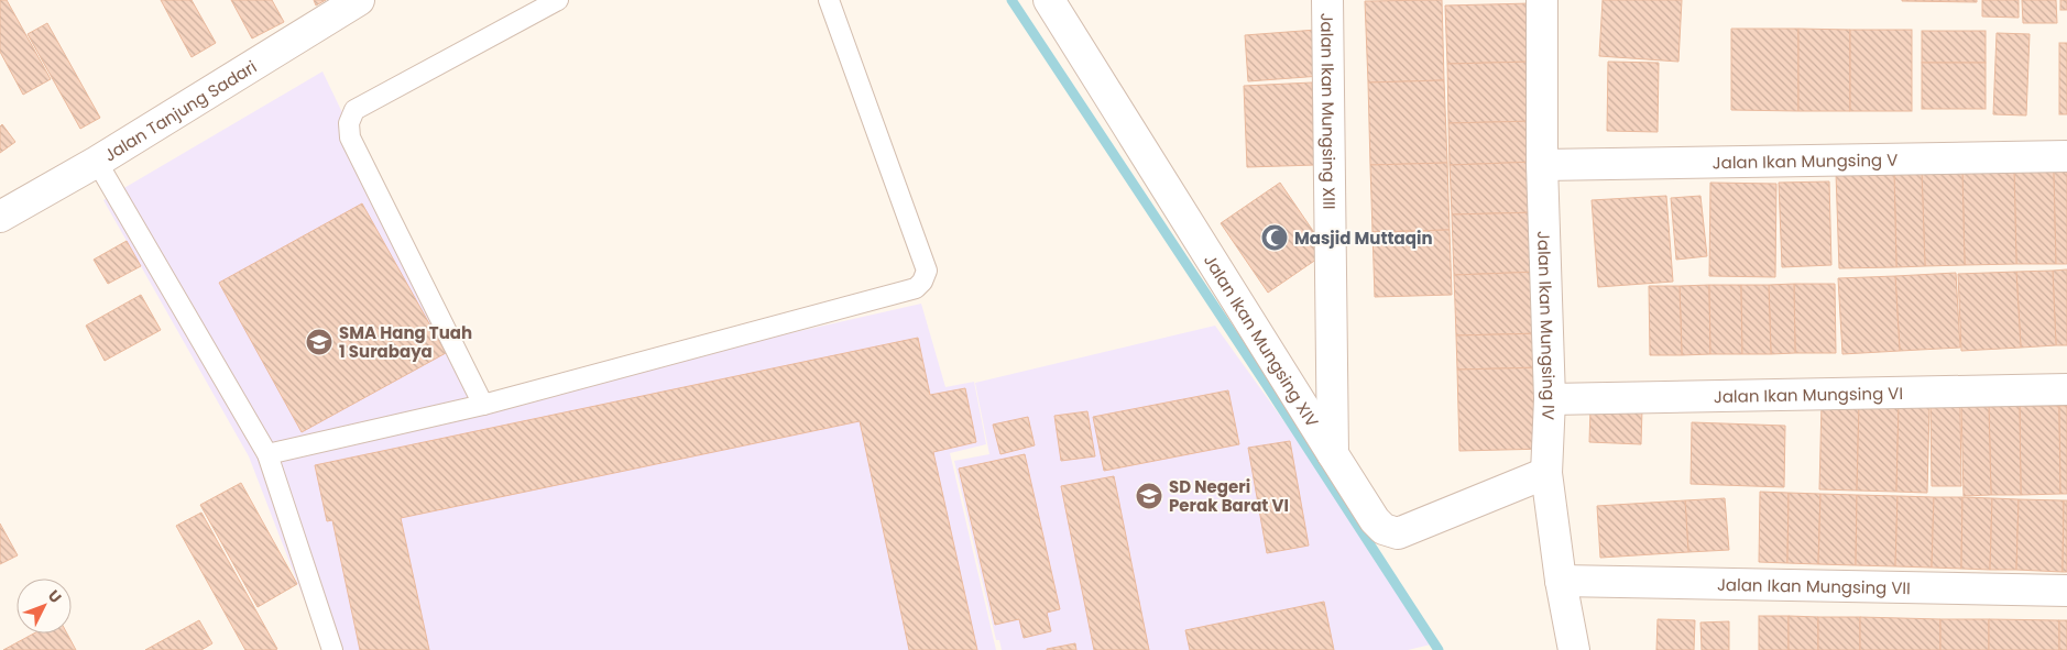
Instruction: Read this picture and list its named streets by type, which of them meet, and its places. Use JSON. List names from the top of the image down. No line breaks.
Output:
{"streets":{"street":["Jalan Tanjung Sadari","Jalan Ikan Mungsing XIII","Jalan Ikan Mungsing V","Jalan Ikan Mungsing IV","Jalan Ikan Mungsing XIV","Jalan Ikan Mungsing VI","Jalan Ikan Mungsing VII"]},"crossings":[["Jalan Ikan Mungsing XIII","Jalan Ikan Mungsing XIV"],["Jalan Ikan Mungsing V","Jalan Ikan Mungsing IV"],["Jalan Ikan Mungsing IV","Jalan Ikan Mungsing XIV"],["Jalan Ikan Mungsing IV","Jalan Ikan Mungsing VI"],["Jalan Ikan Mungsing IV","Jalan Ikan Mungsing VII"]],"places":{"mosque":["Masjid Muttaqin"],"school or university":["SMA Hang Tuah 1 Surabaya","SD Negeri Perak Barat VI"]},"north":"top right"}
